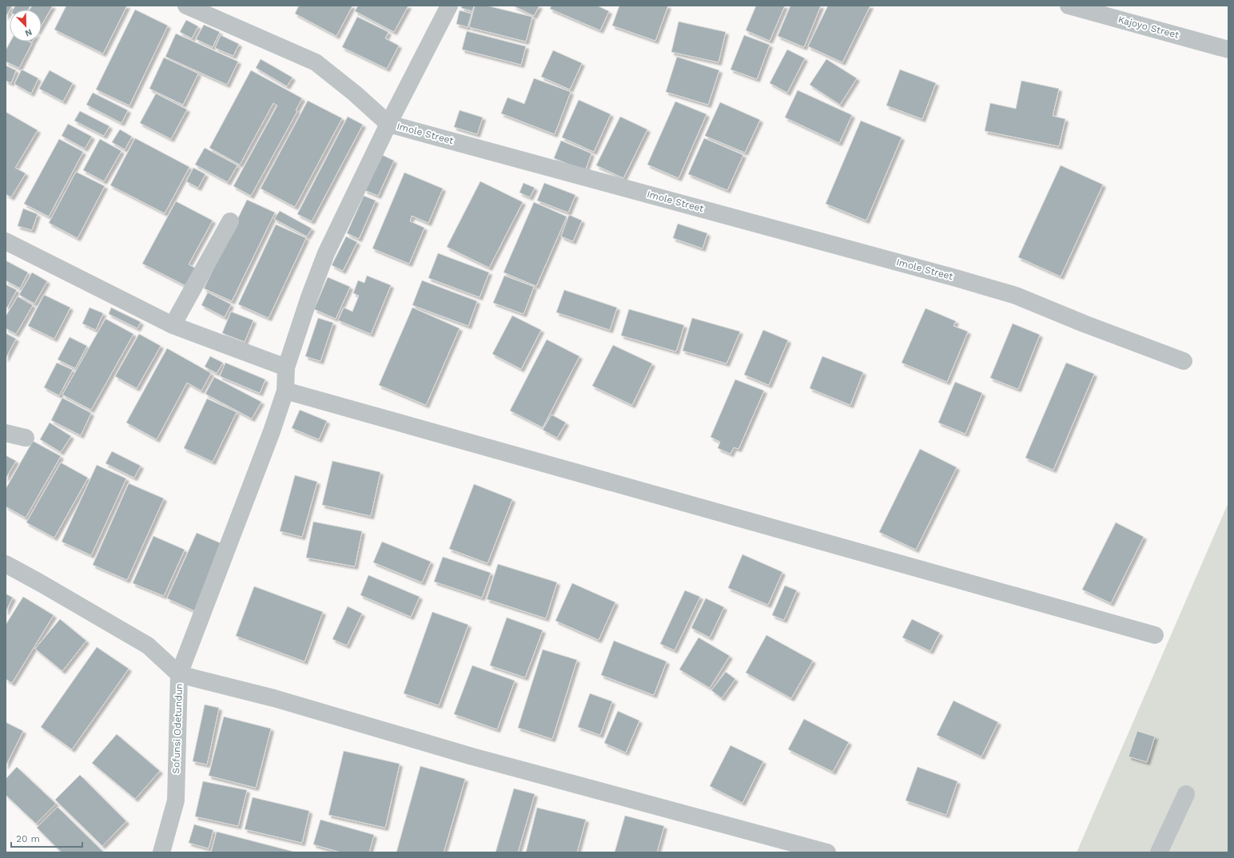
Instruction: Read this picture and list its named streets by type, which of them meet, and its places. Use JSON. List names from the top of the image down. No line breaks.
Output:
{"streets":{"street":["Kajoyo Street","Imole Street","Sofunsi Odetundun"]},"scale_bar":"20 m","north":"bottom right"}
